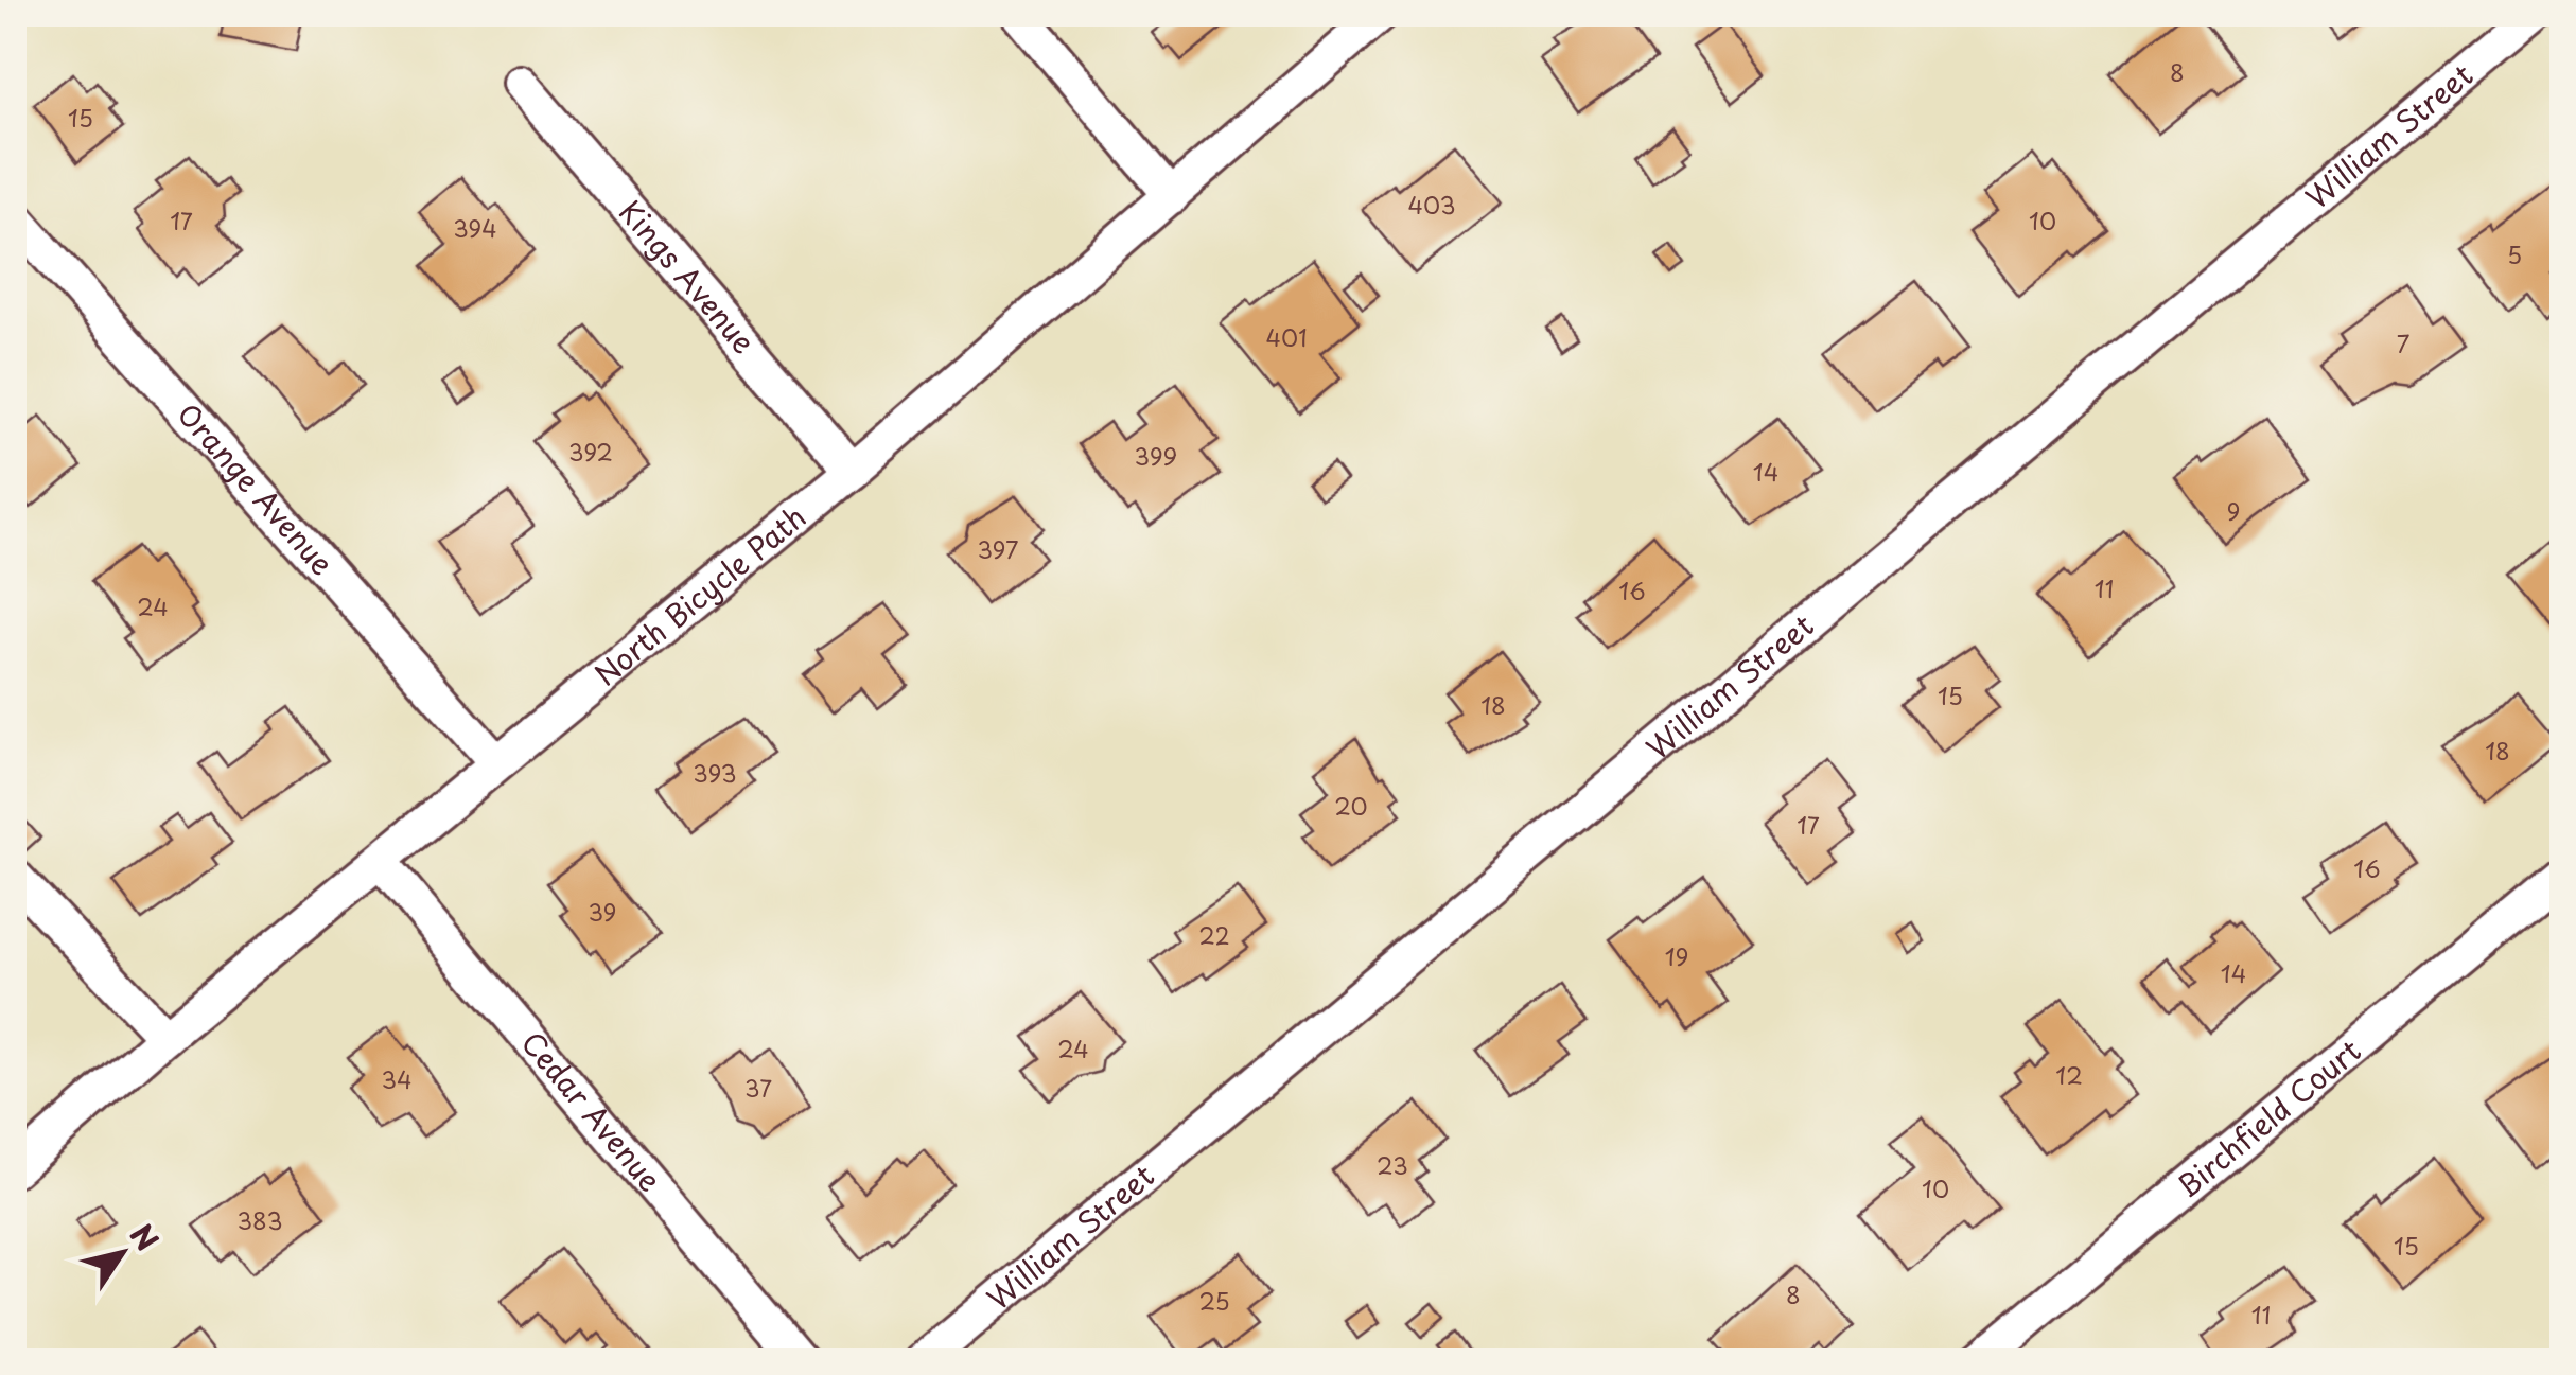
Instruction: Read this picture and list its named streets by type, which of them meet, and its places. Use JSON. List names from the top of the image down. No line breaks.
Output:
{"streets":{"street":["William Street","Kings Avenue","Orange Avenue","North Bicycle Path","Cedar Avenue","Birchfield Court"]},"crossings":[["Kings Avenue","North Bicycle Path"],["Orange Avenue","North Bicycle Path"],["North Bicycle Path","Cedar Avenue"]],"house_numbers":["8","15","403","17","10","394","5","401","7","392","399","14","9","397","11","16","24","15","18","18","393","20","17","16","39","22","19","14","24","12","34","37","23","10","383","15","8","25","11"],"north":"top right"}
